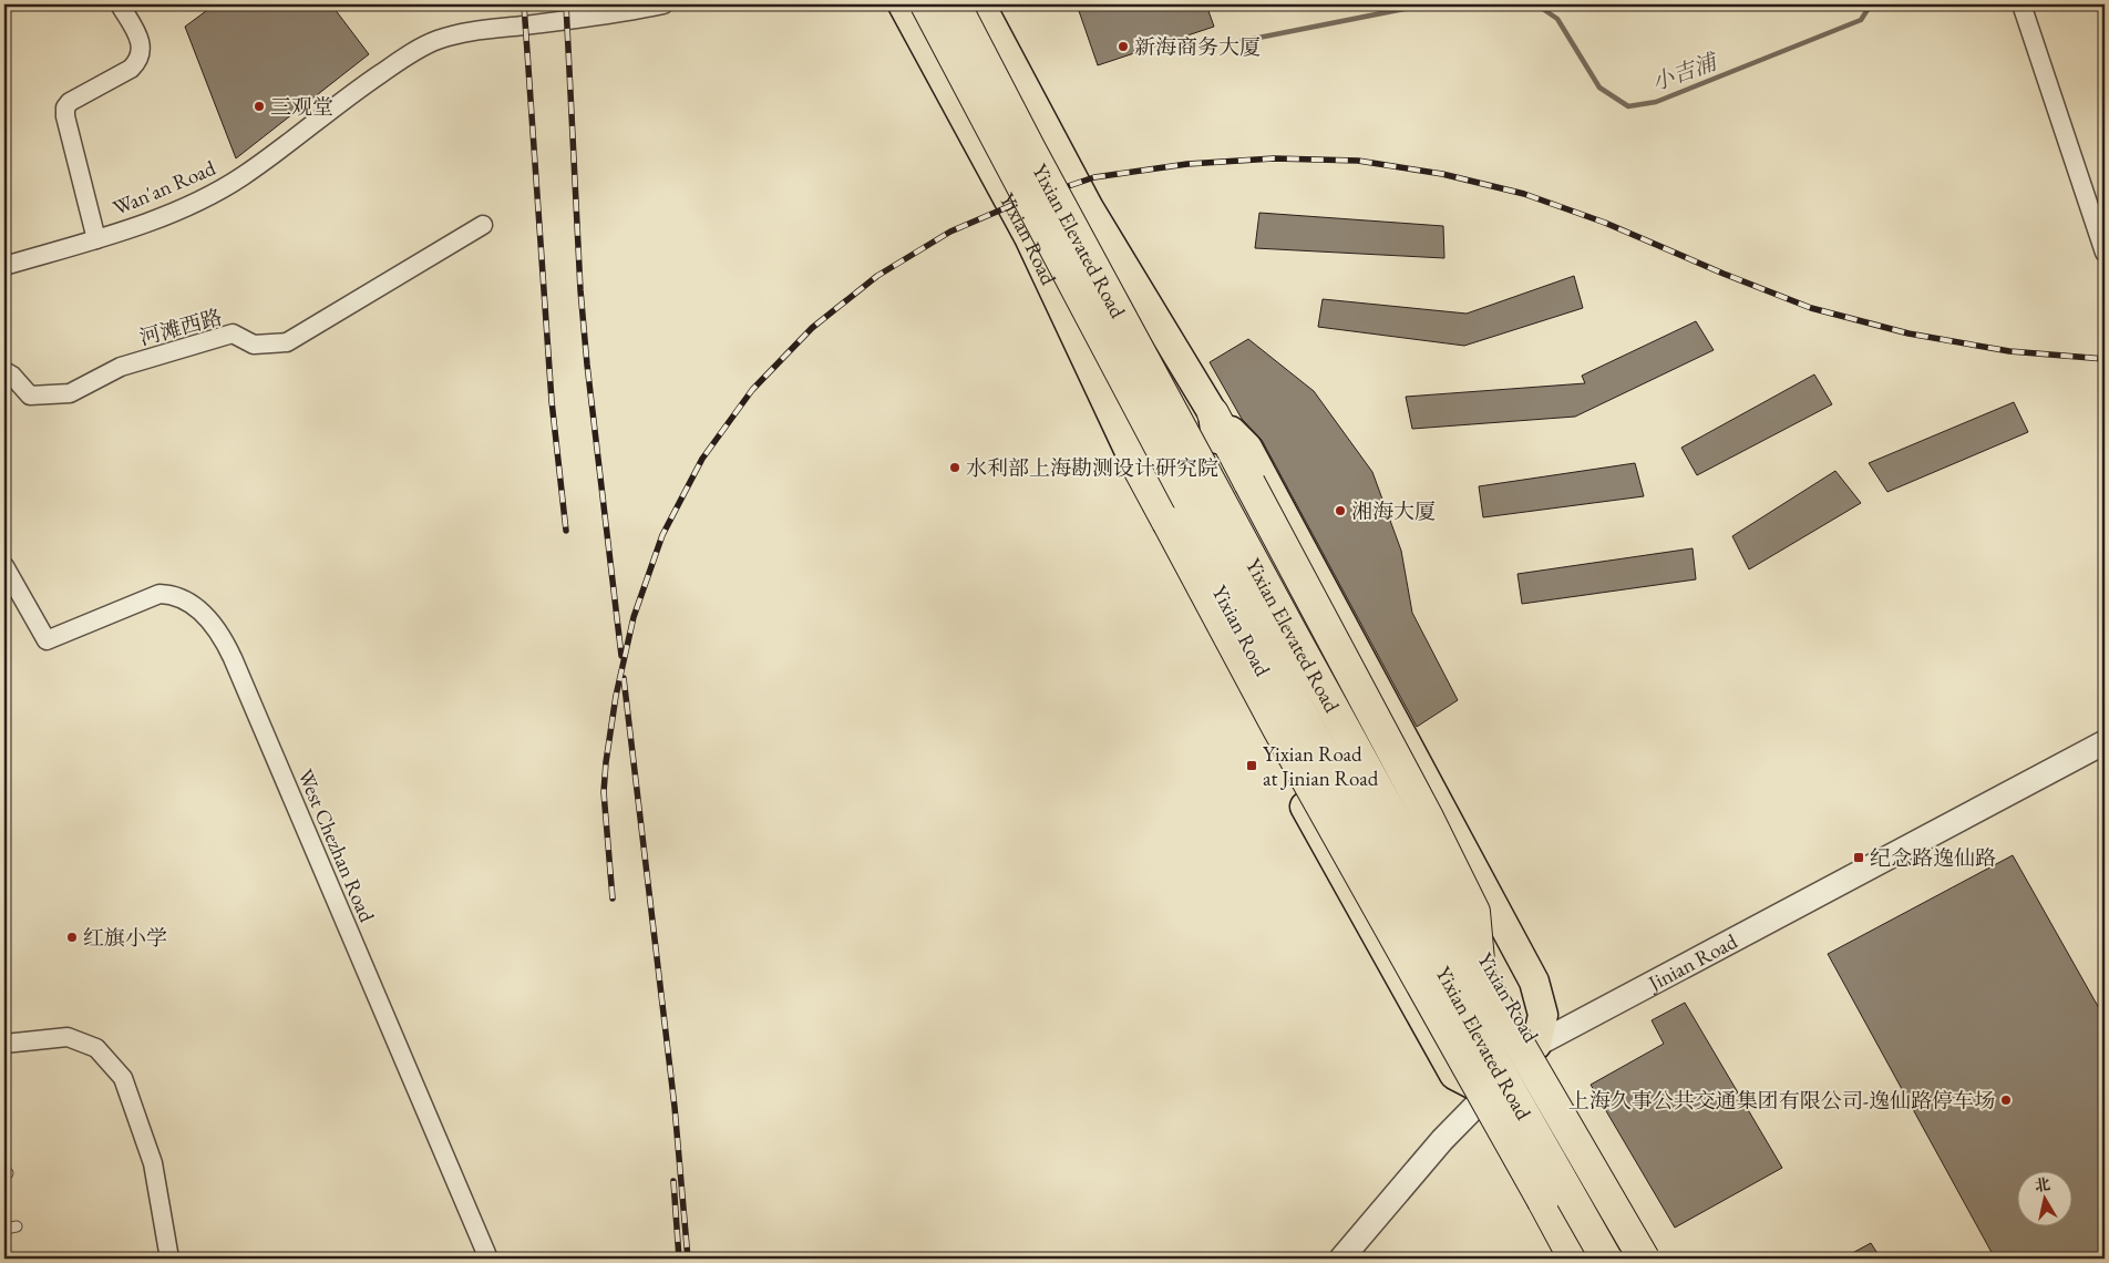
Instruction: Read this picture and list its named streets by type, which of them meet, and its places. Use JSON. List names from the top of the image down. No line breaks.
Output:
{"streets":{"highway":["Yixian Elevated Road"],"main road":["Yixian Road"],"street":["Wan'an Road","河滩西路","West Chezhan Road","Jinian Road"]},"crossings":[["Yixian Road","Jinian Road"]],"water":["小吉浦"],"places":{"other":["新海商务大厦","三观堂","水利部上海勘测设计研究院","湘海大厦","红旗小学","上海久事公共交通集团有限公司-逸仙路停车场"],"transit":["Yixian Road at Jinian Road","纪念路逸仙路"]},"north":"top"}
